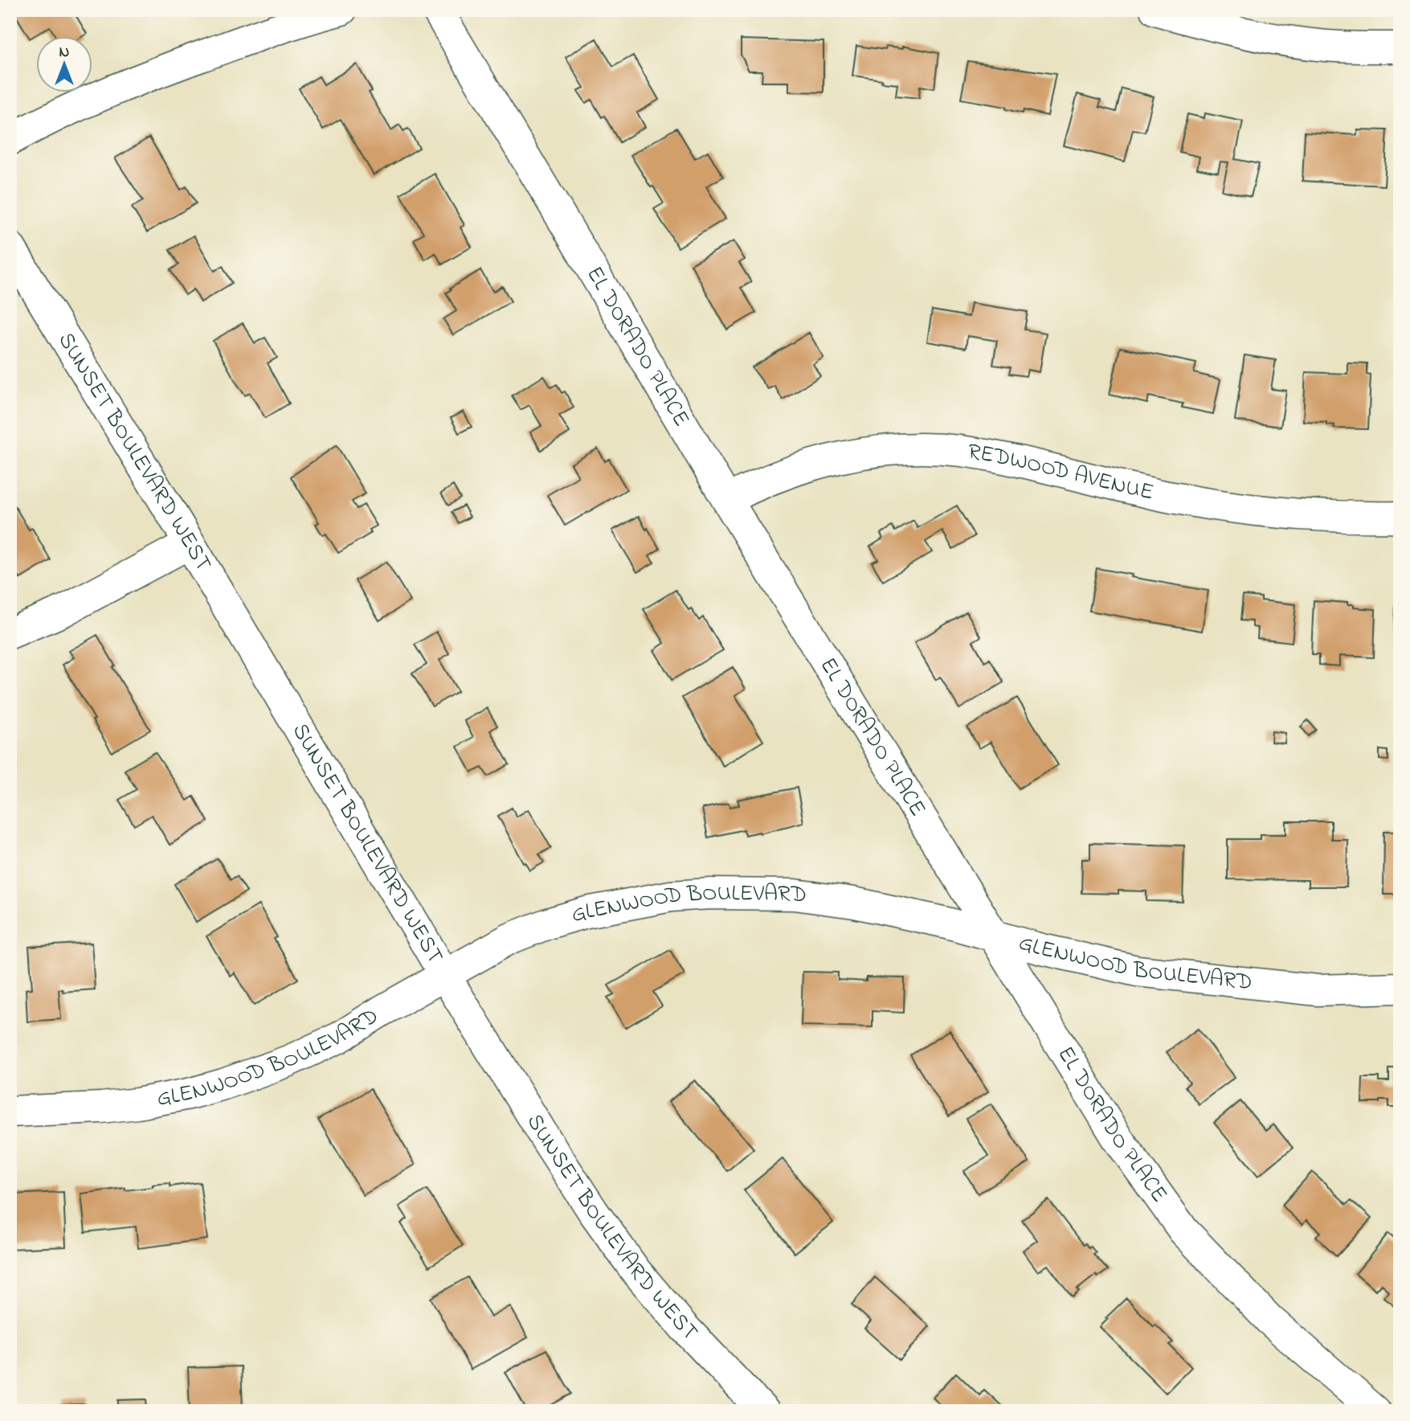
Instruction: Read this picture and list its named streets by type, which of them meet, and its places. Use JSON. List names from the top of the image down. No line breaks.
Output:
{"streets":{"street":["EL DORADO PLACE","SUNSET BOULEVARD WEST","REDWOOD AVENUE","GLENWOOD BOULEVARD"]},"crossings":[["EL DORADO PLACE","REDWOOD AVENUE"],["EL DORADO PLACE","GLENWOOD BOULEVARD"],["SUNSET BOULEVARD WEST","GLENWOOD BOULEVARD"]],"north":"top"}
